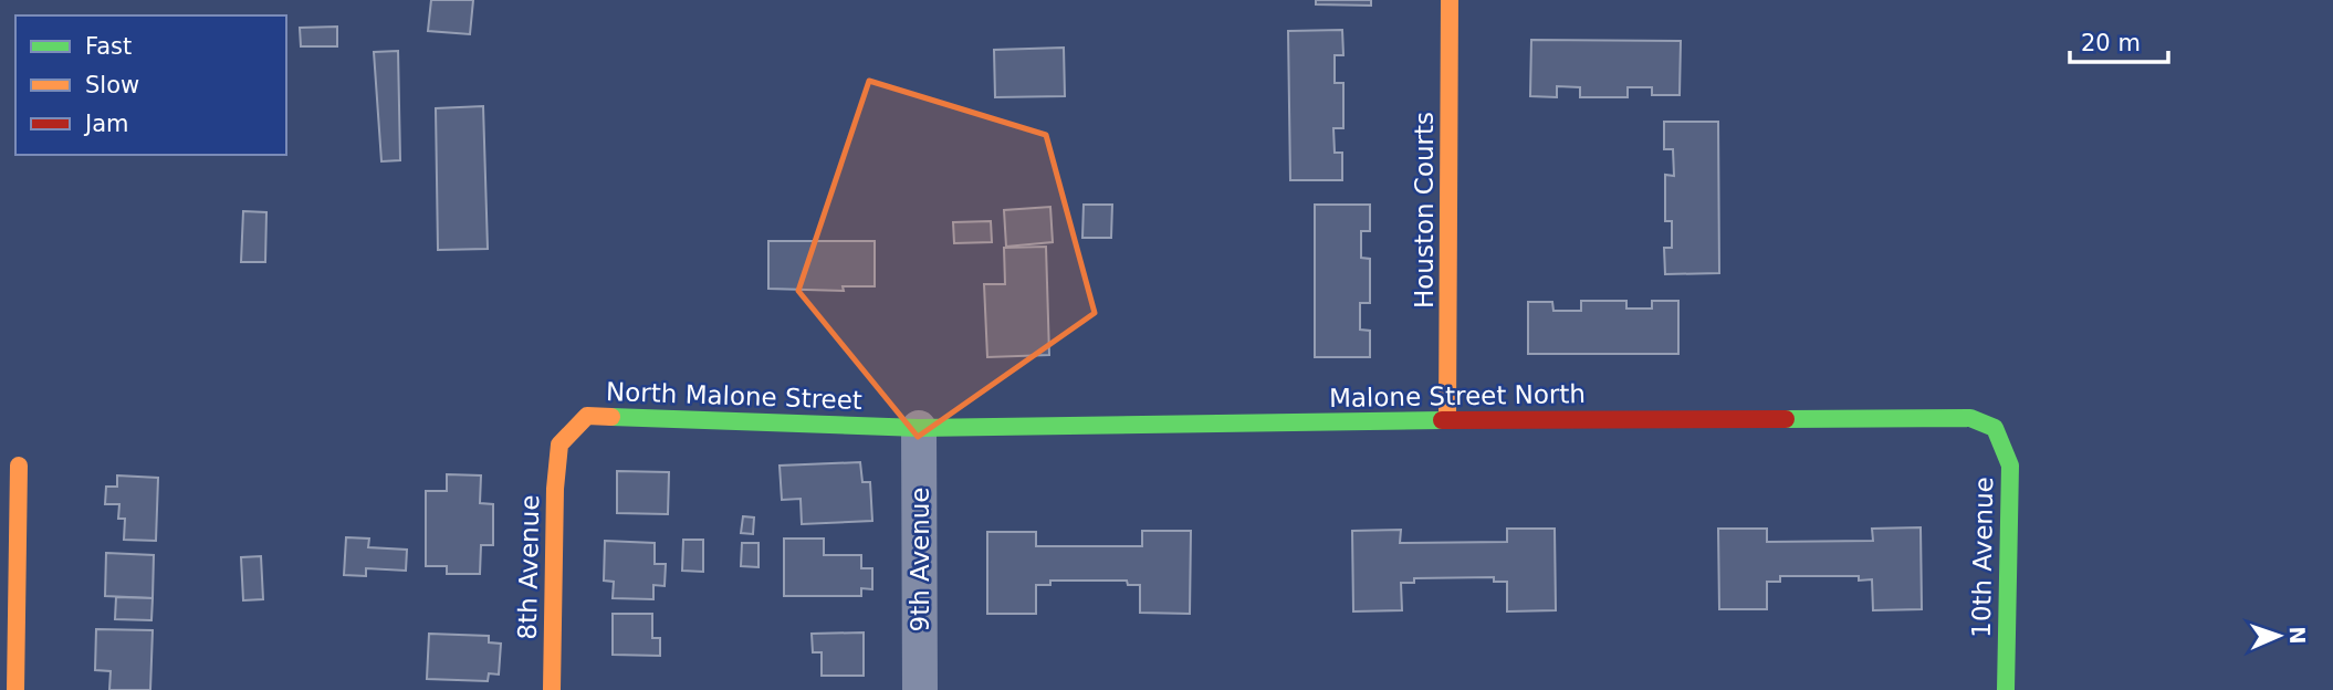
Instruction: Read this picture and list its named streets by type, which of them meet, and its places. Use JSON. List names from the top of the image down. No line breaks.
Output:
{"streets":{"street":["Houston Courts","North Malone Street","Malone Street North","10th Avenue","9th Avenue","8th Avenue"]},"crossings":[["Houston Courts","Malone Street North"],["North Malone Street","Malone Street North"],["North Malone Street","9th Avenue"],["North Malone Street","8th Avenue"],["Malone Street North","10th Avenue"],["Malone Street North","9th Avenue"]],"legend":["Fast","Slow","Jam"],"scale_bar":"20 m","north":"right"}
